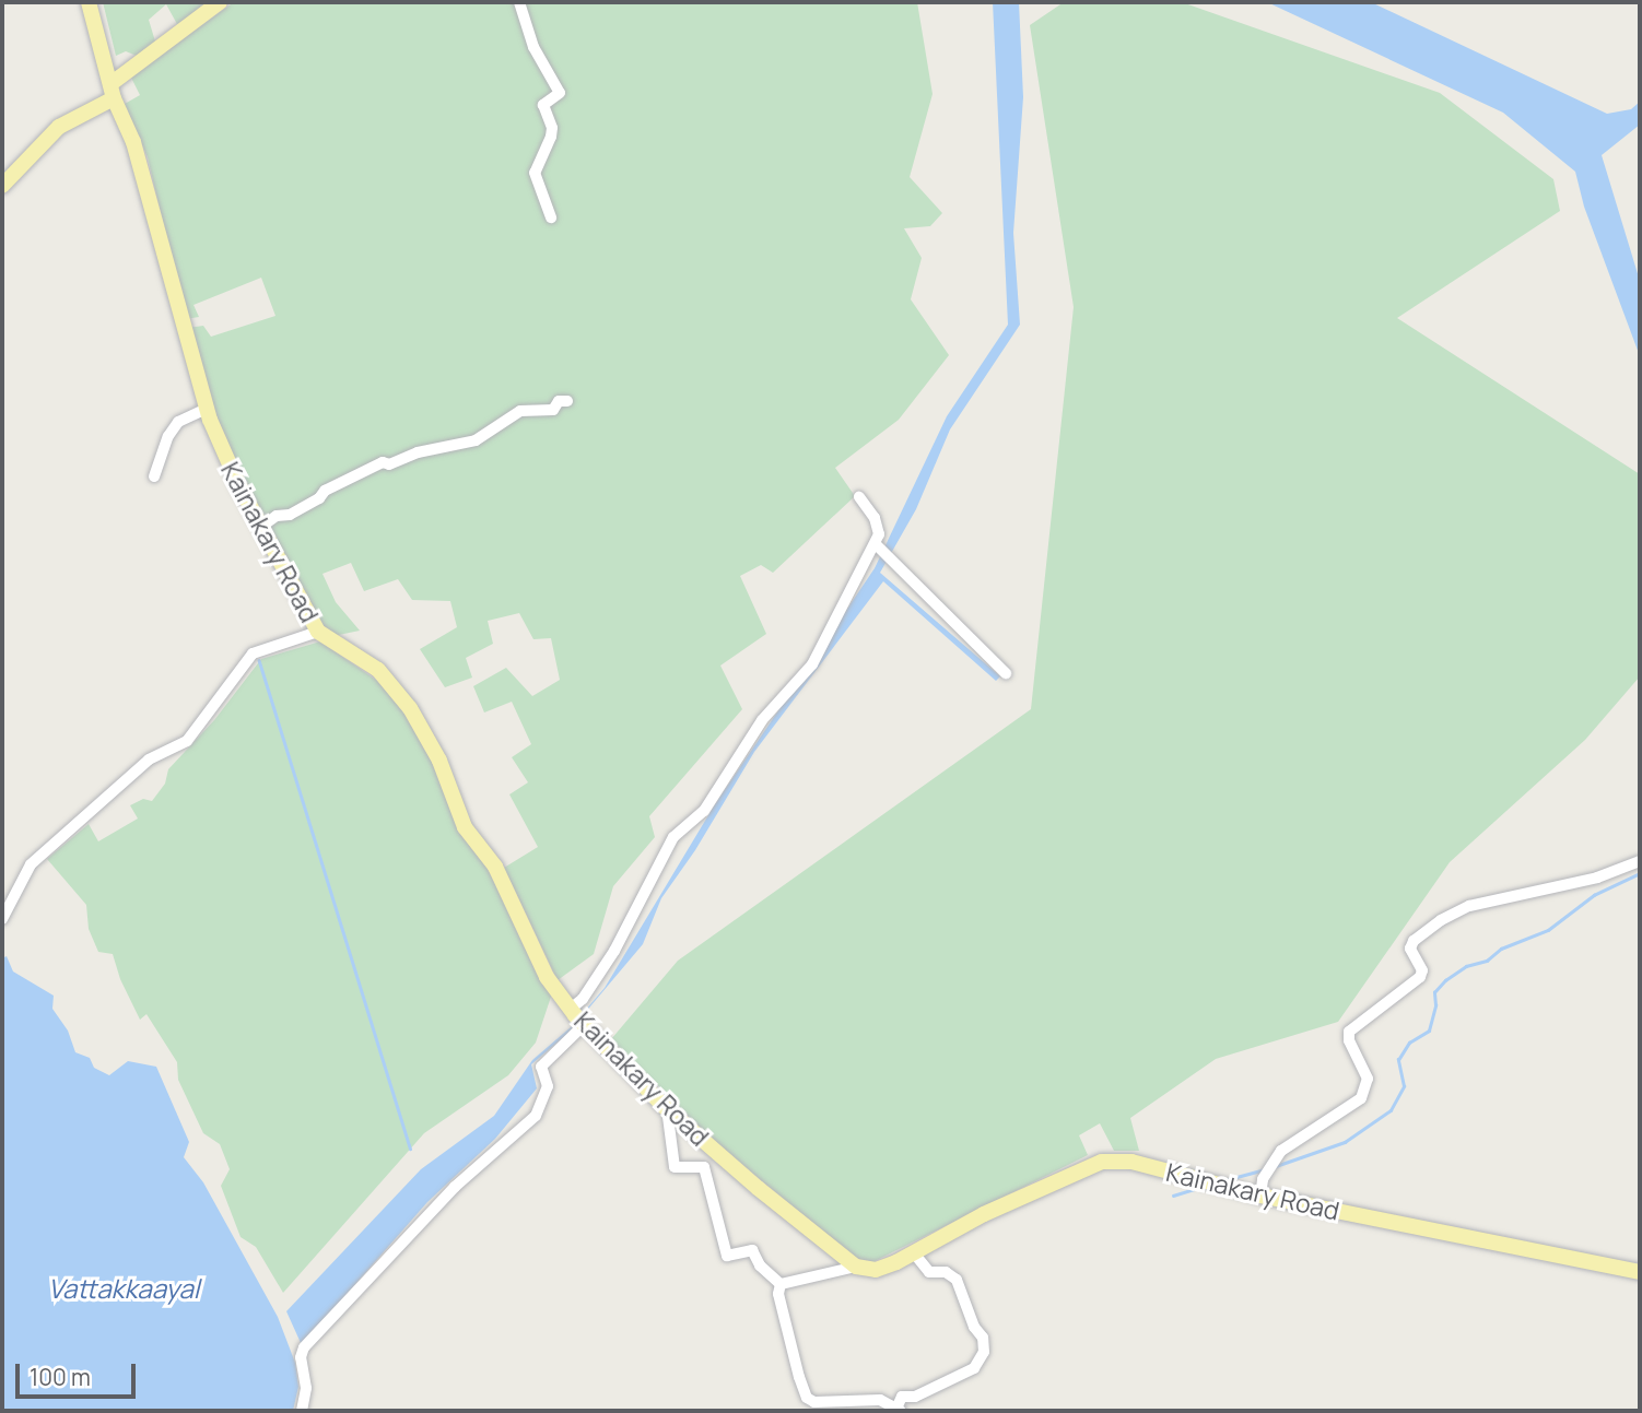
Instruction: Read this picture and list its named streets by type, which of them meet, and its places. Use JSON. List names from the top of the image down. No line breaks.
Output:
{"streets":{"main road":["Kainakary Road"]},"water":["Vattakkaayal"],"scale_bar":"100 m"}
